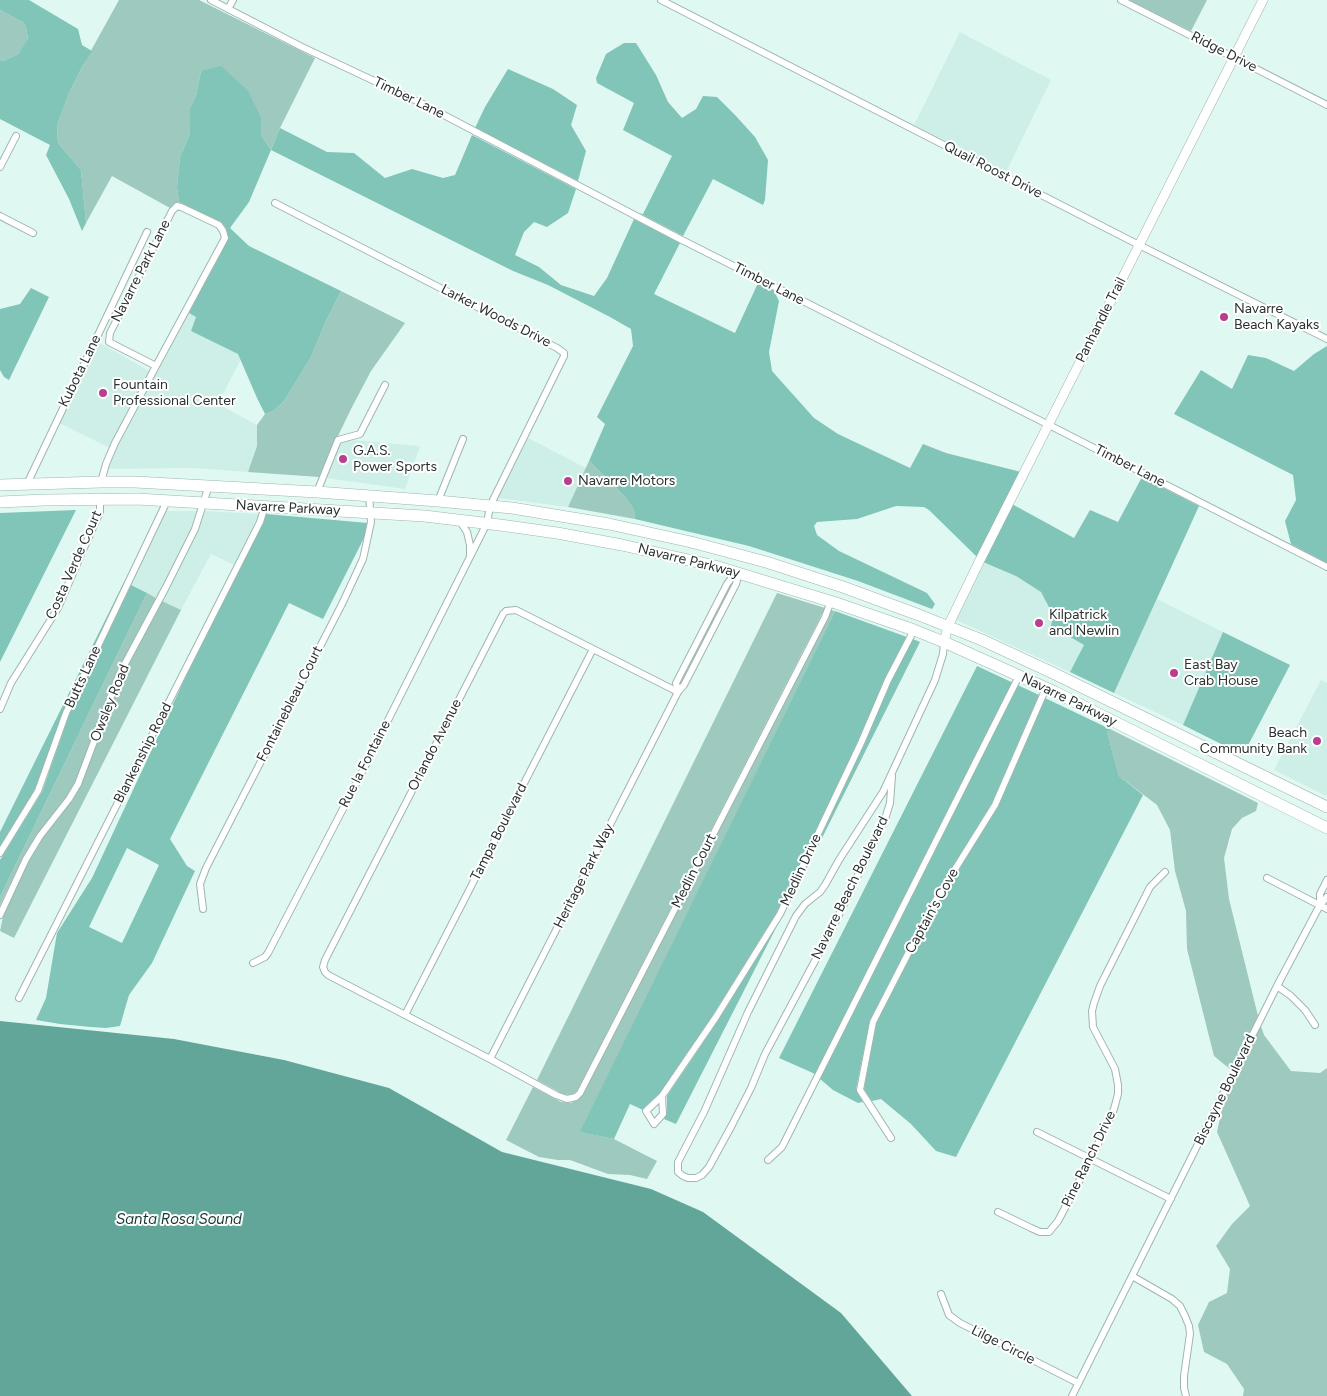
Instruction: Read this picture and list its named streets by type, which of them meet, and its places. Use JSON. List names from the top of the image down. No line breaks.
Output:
{"streets":{"highway":["Navarre Parkway"],"street":["Ridge Drive","Timber Lane","Quail Roost Drive","Navarre Park Lane","Larker Woods Drive","Panhandle Trail","Kubota Lane","Costa Verde Court","Butts Lane","Owsley Road","Fontainebleau Court","Orlando Avenue","Blankenship Road","Rue la Fontaine","Tampa Boulevard","Medlin Drive","Medlin Court","Heritage Park Way","Navarre Beach Boulevard","Captain's Cove","Biscayne Boulevard","Pine Ranch Drive","Lilge Circle"]},"crossings":[["Ridge Drive","Panhandle Trail"],["Timber Lane","Panhandle Trail"],["Quail Roost Drive","Panhandle Trail"],["Navarre Park Lane","Navarre Parkway"],["Larker Woods Drive","Navarre Parkway"],["Larker Woods Drive","Rue la Fontaine"],["Panhandle Trail","Navarre Parkway"],["Kubota Lane","Navarre Parkway"],["Navarre Parkway","Costa Verde Court"],["Navarre Parkway","Butts Lane"],["Navarre Parkway","Owsley Road"],["Navarre Parkway","Fontainebleau Court"],["Navarre Parkway","Blankenship Road"],["Navarre Parkway","Rue la Fontaine"],["Navarre Parkway","Medlin Drive"],["Navarre Parkway","Medlin Court"],["Navarre Parkway","Heritage Park Way"],["Navarre Parkway","Captain's Cove"],["Orlando Avenue","Tampa Boulevard"],["Orlando Avenue","Heritage Park Way"],["Medlin Court","Heritage Park Way"],["Biscayne Boulevard","Lilge Circle"]],"water":["Santa Rosa Sound"],"places":["Navarre Beach Kayaks","Fountain Professional Center","G.A.S. Power Sports","Navarre Motors","Kilpatrick and Newlin","East Bay Crab House","Beach Community Bank"]}
